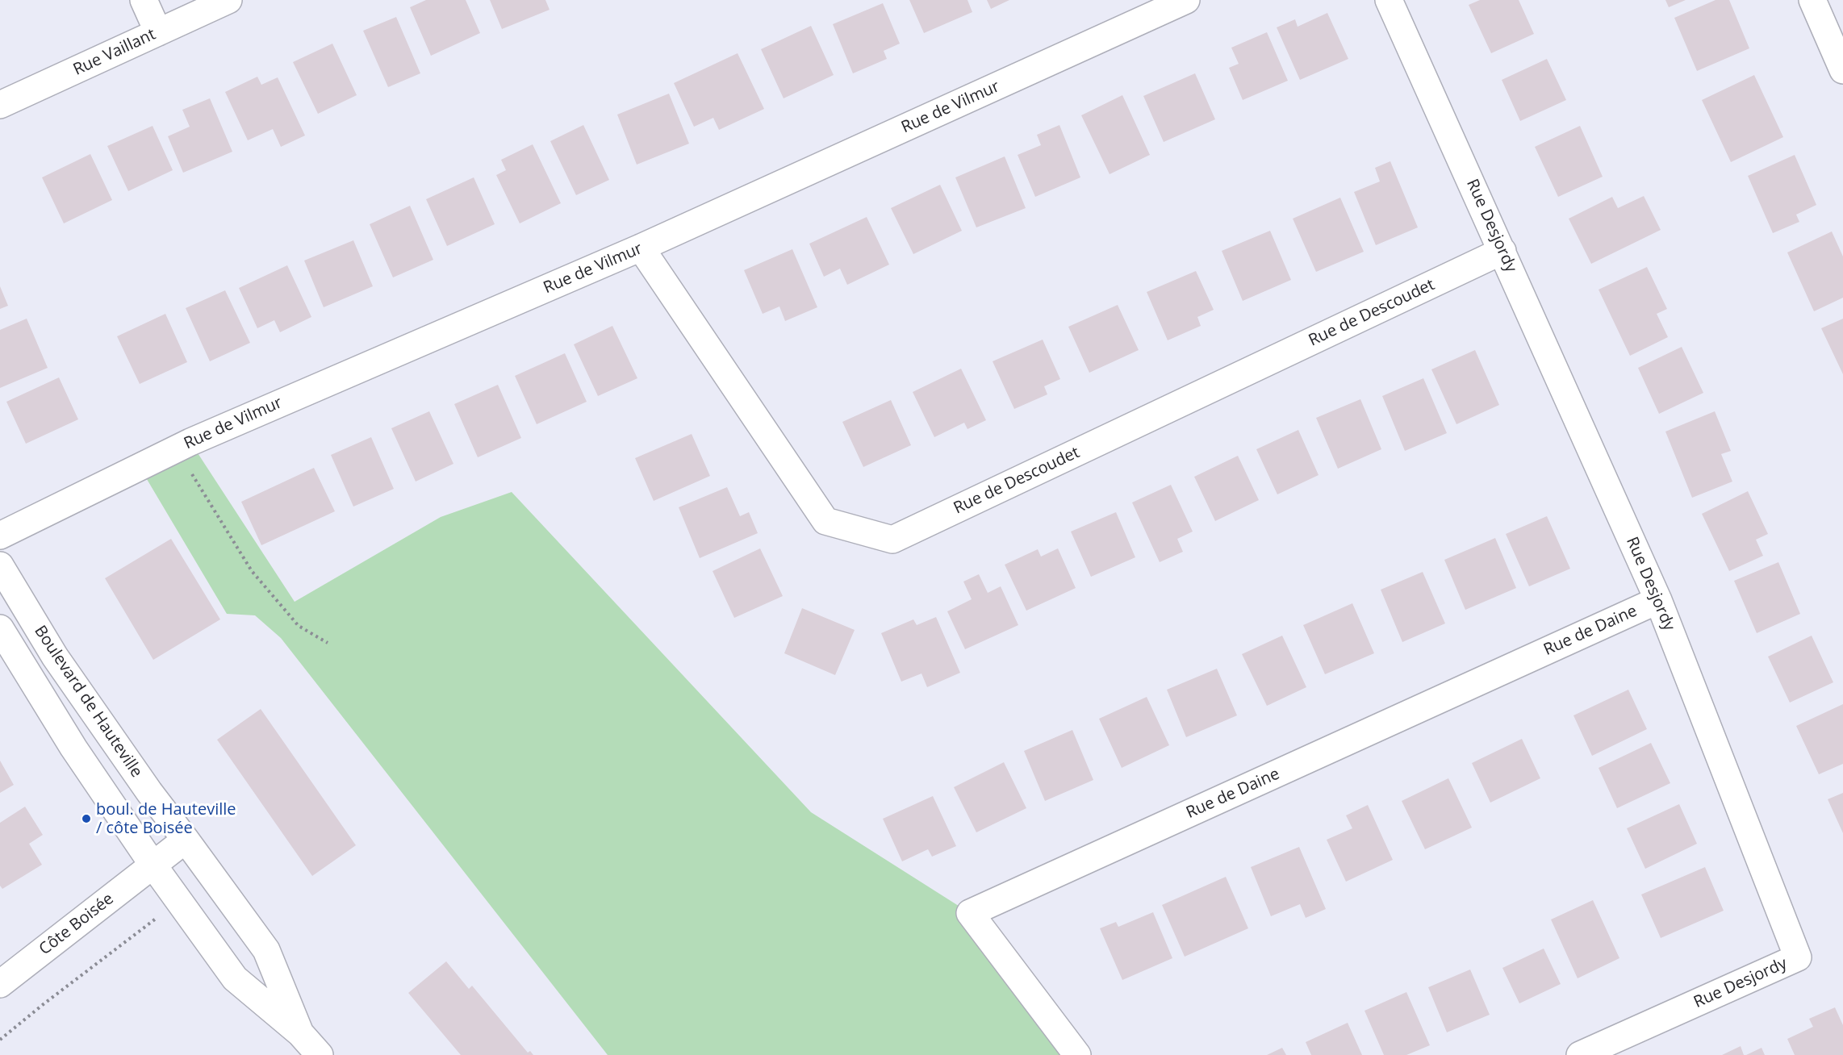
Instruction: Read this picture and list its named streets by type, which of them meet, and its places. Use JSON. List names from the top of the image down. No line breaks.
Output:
{"streets":{"street":["Rue Vaillant","Rue de Vilmur","Rue Desjordy","Rue de Descoudet","Rue de Daine","Boulevard de Hauteville","Côte Boisée"]},"crossings":[["Rue de Vilmur","Rue de Descoudet"],["Rue Desjordy","Rue de Descoudet"],["Rue Desjordy","Rue de Daine"],["Boulevard de Hauteville","Côte Boisée"]],"places":["boul. de Hauteville / côte Boisée"]}
